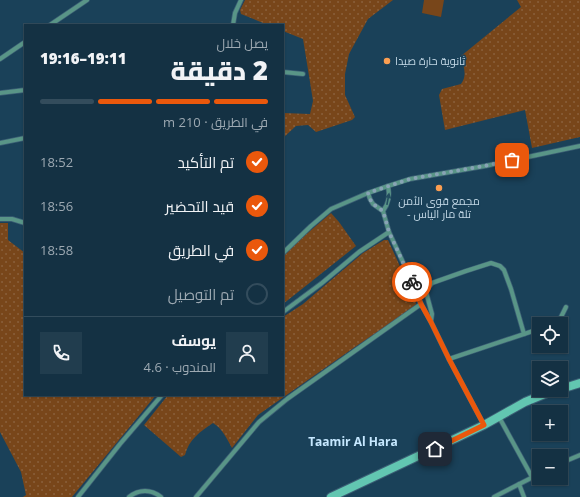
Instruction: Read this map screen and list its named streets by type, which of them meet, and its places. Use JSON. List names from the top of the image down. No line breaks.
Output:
{"districts":["Taamir Al Hara"],"places":["ثانوية حارة صيدا","مجمع قوى الأمن - تلة مار الياس"],"page":{"heading":["2 دقيقة","يصل خلال","19:11–19:16"],"panel":["يوسف","المندوب · 4.6"],"bar":"في الطريق · 210 m","list":[["تم التأكيد","18:52"],["قيد التحضير","18:56"],["في الطريق","18:58"],"تم التوصيل"],"map_buttons":["+","−"]}}
